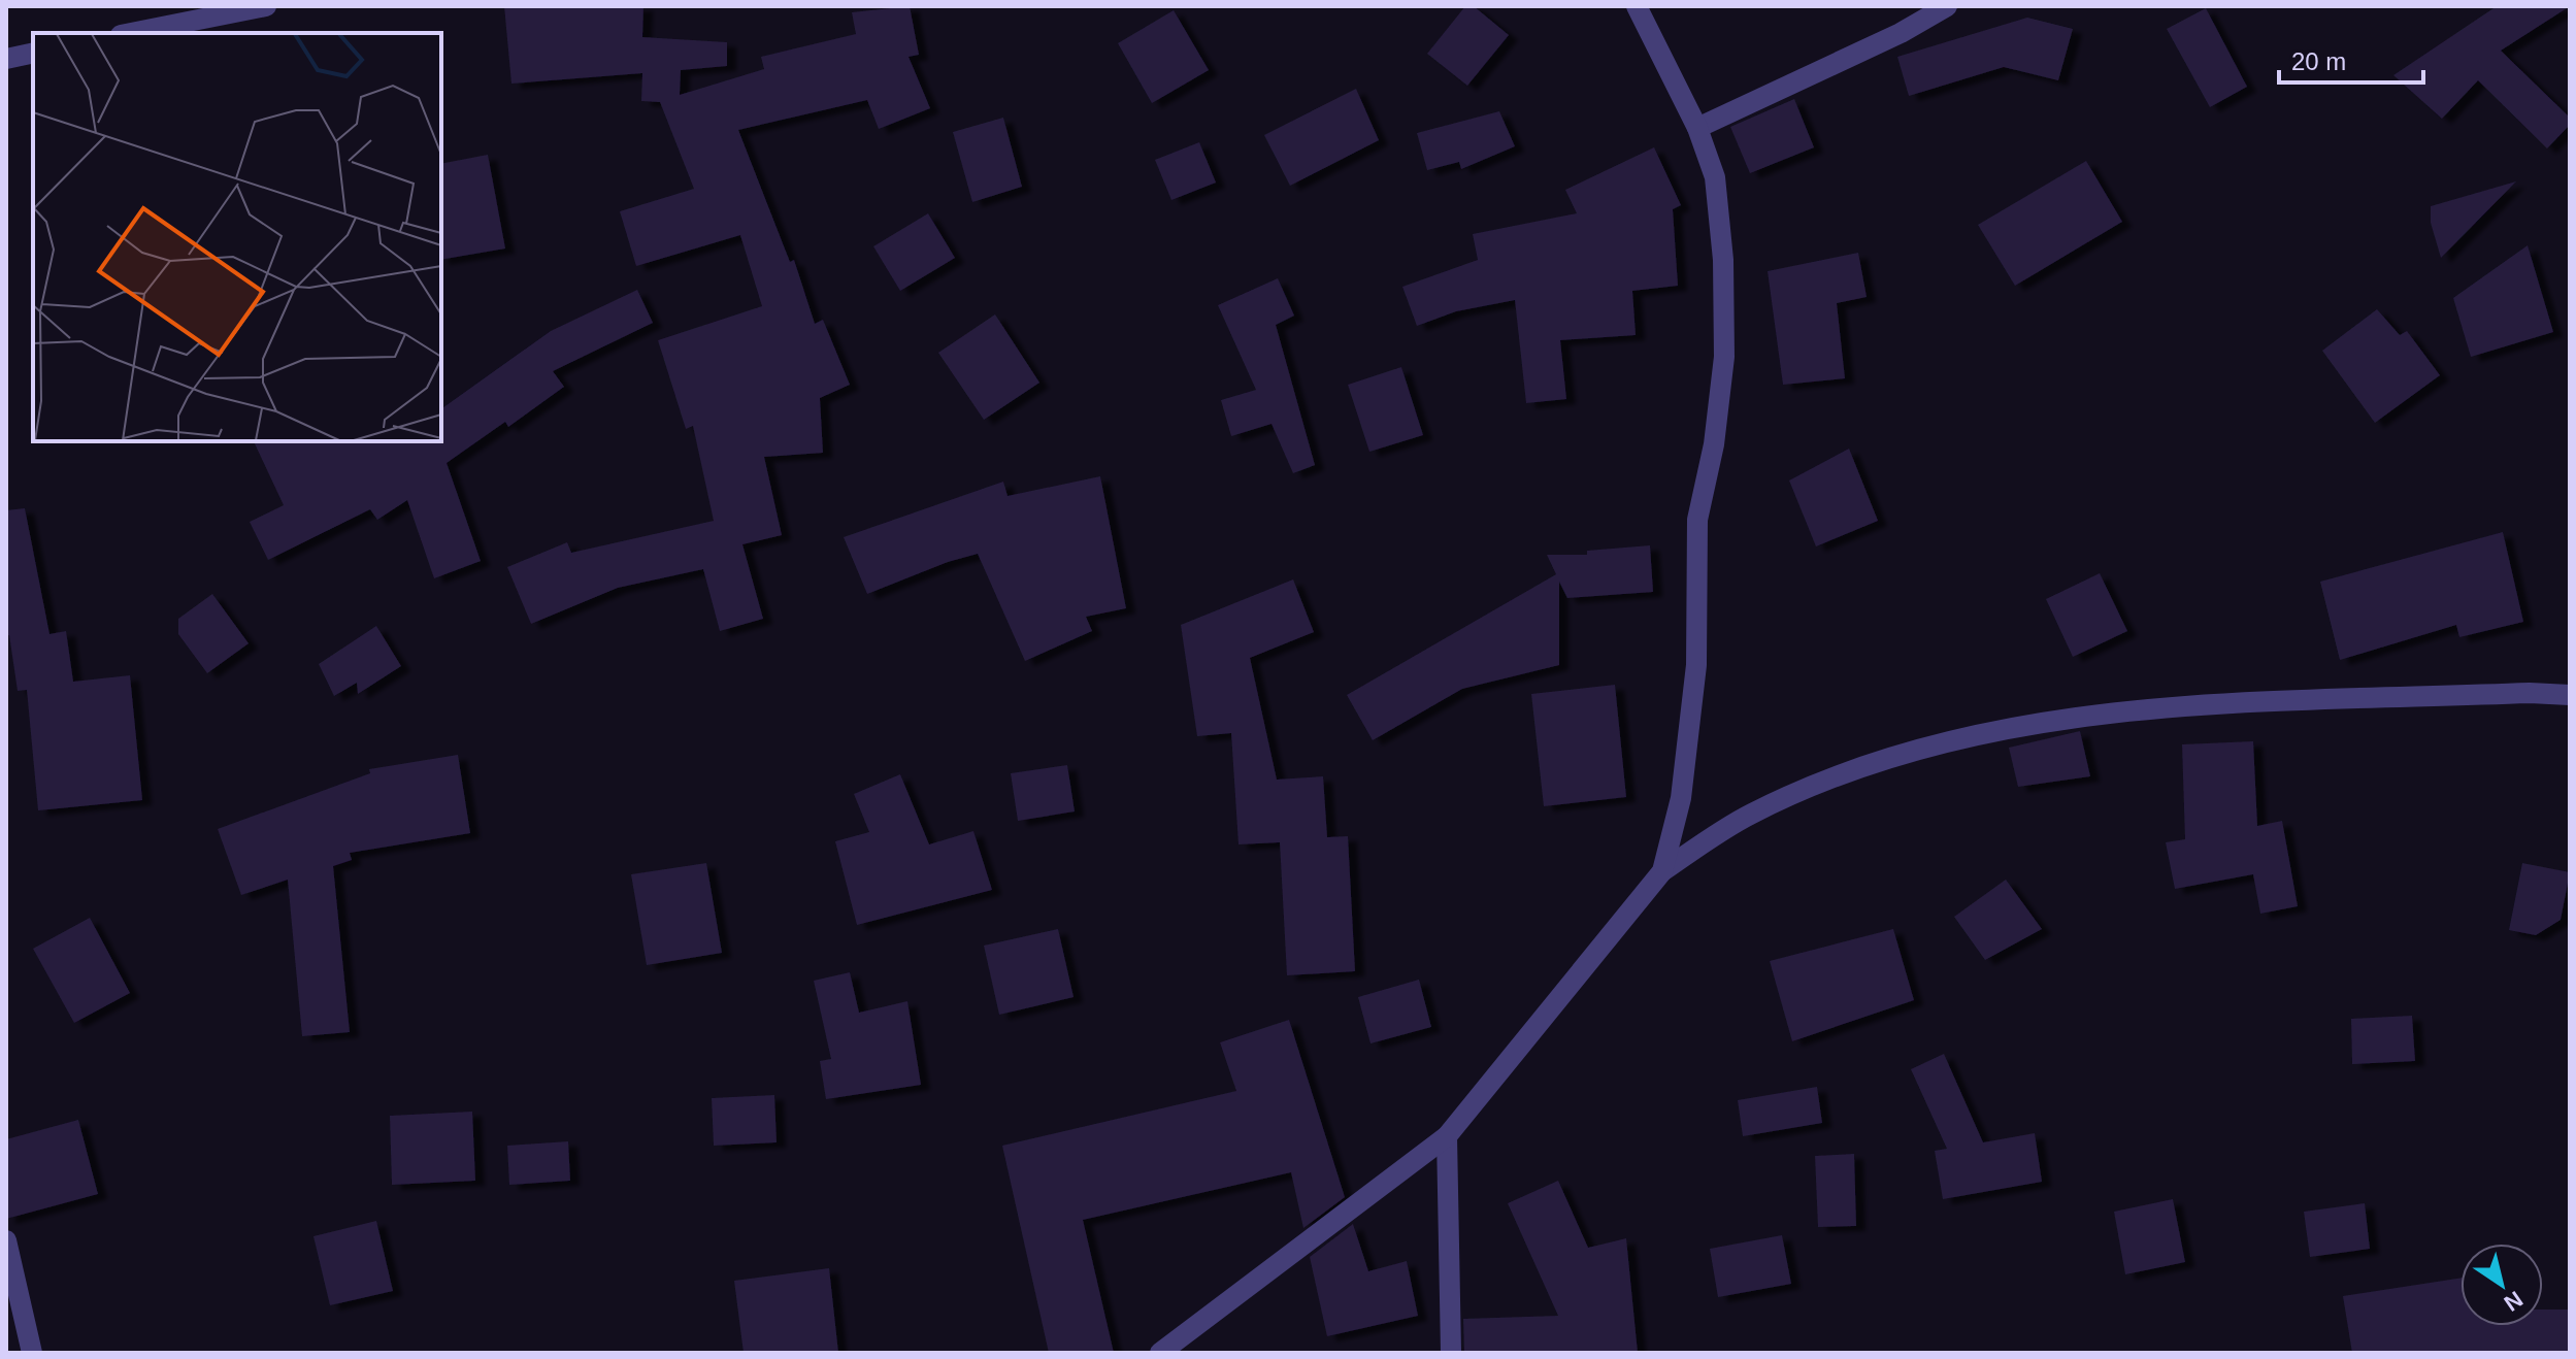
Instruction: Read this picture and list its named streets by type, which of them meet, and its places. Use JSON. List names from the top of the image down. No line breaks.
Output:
{"scale_bar":"20 m","north":"bottom right"}
